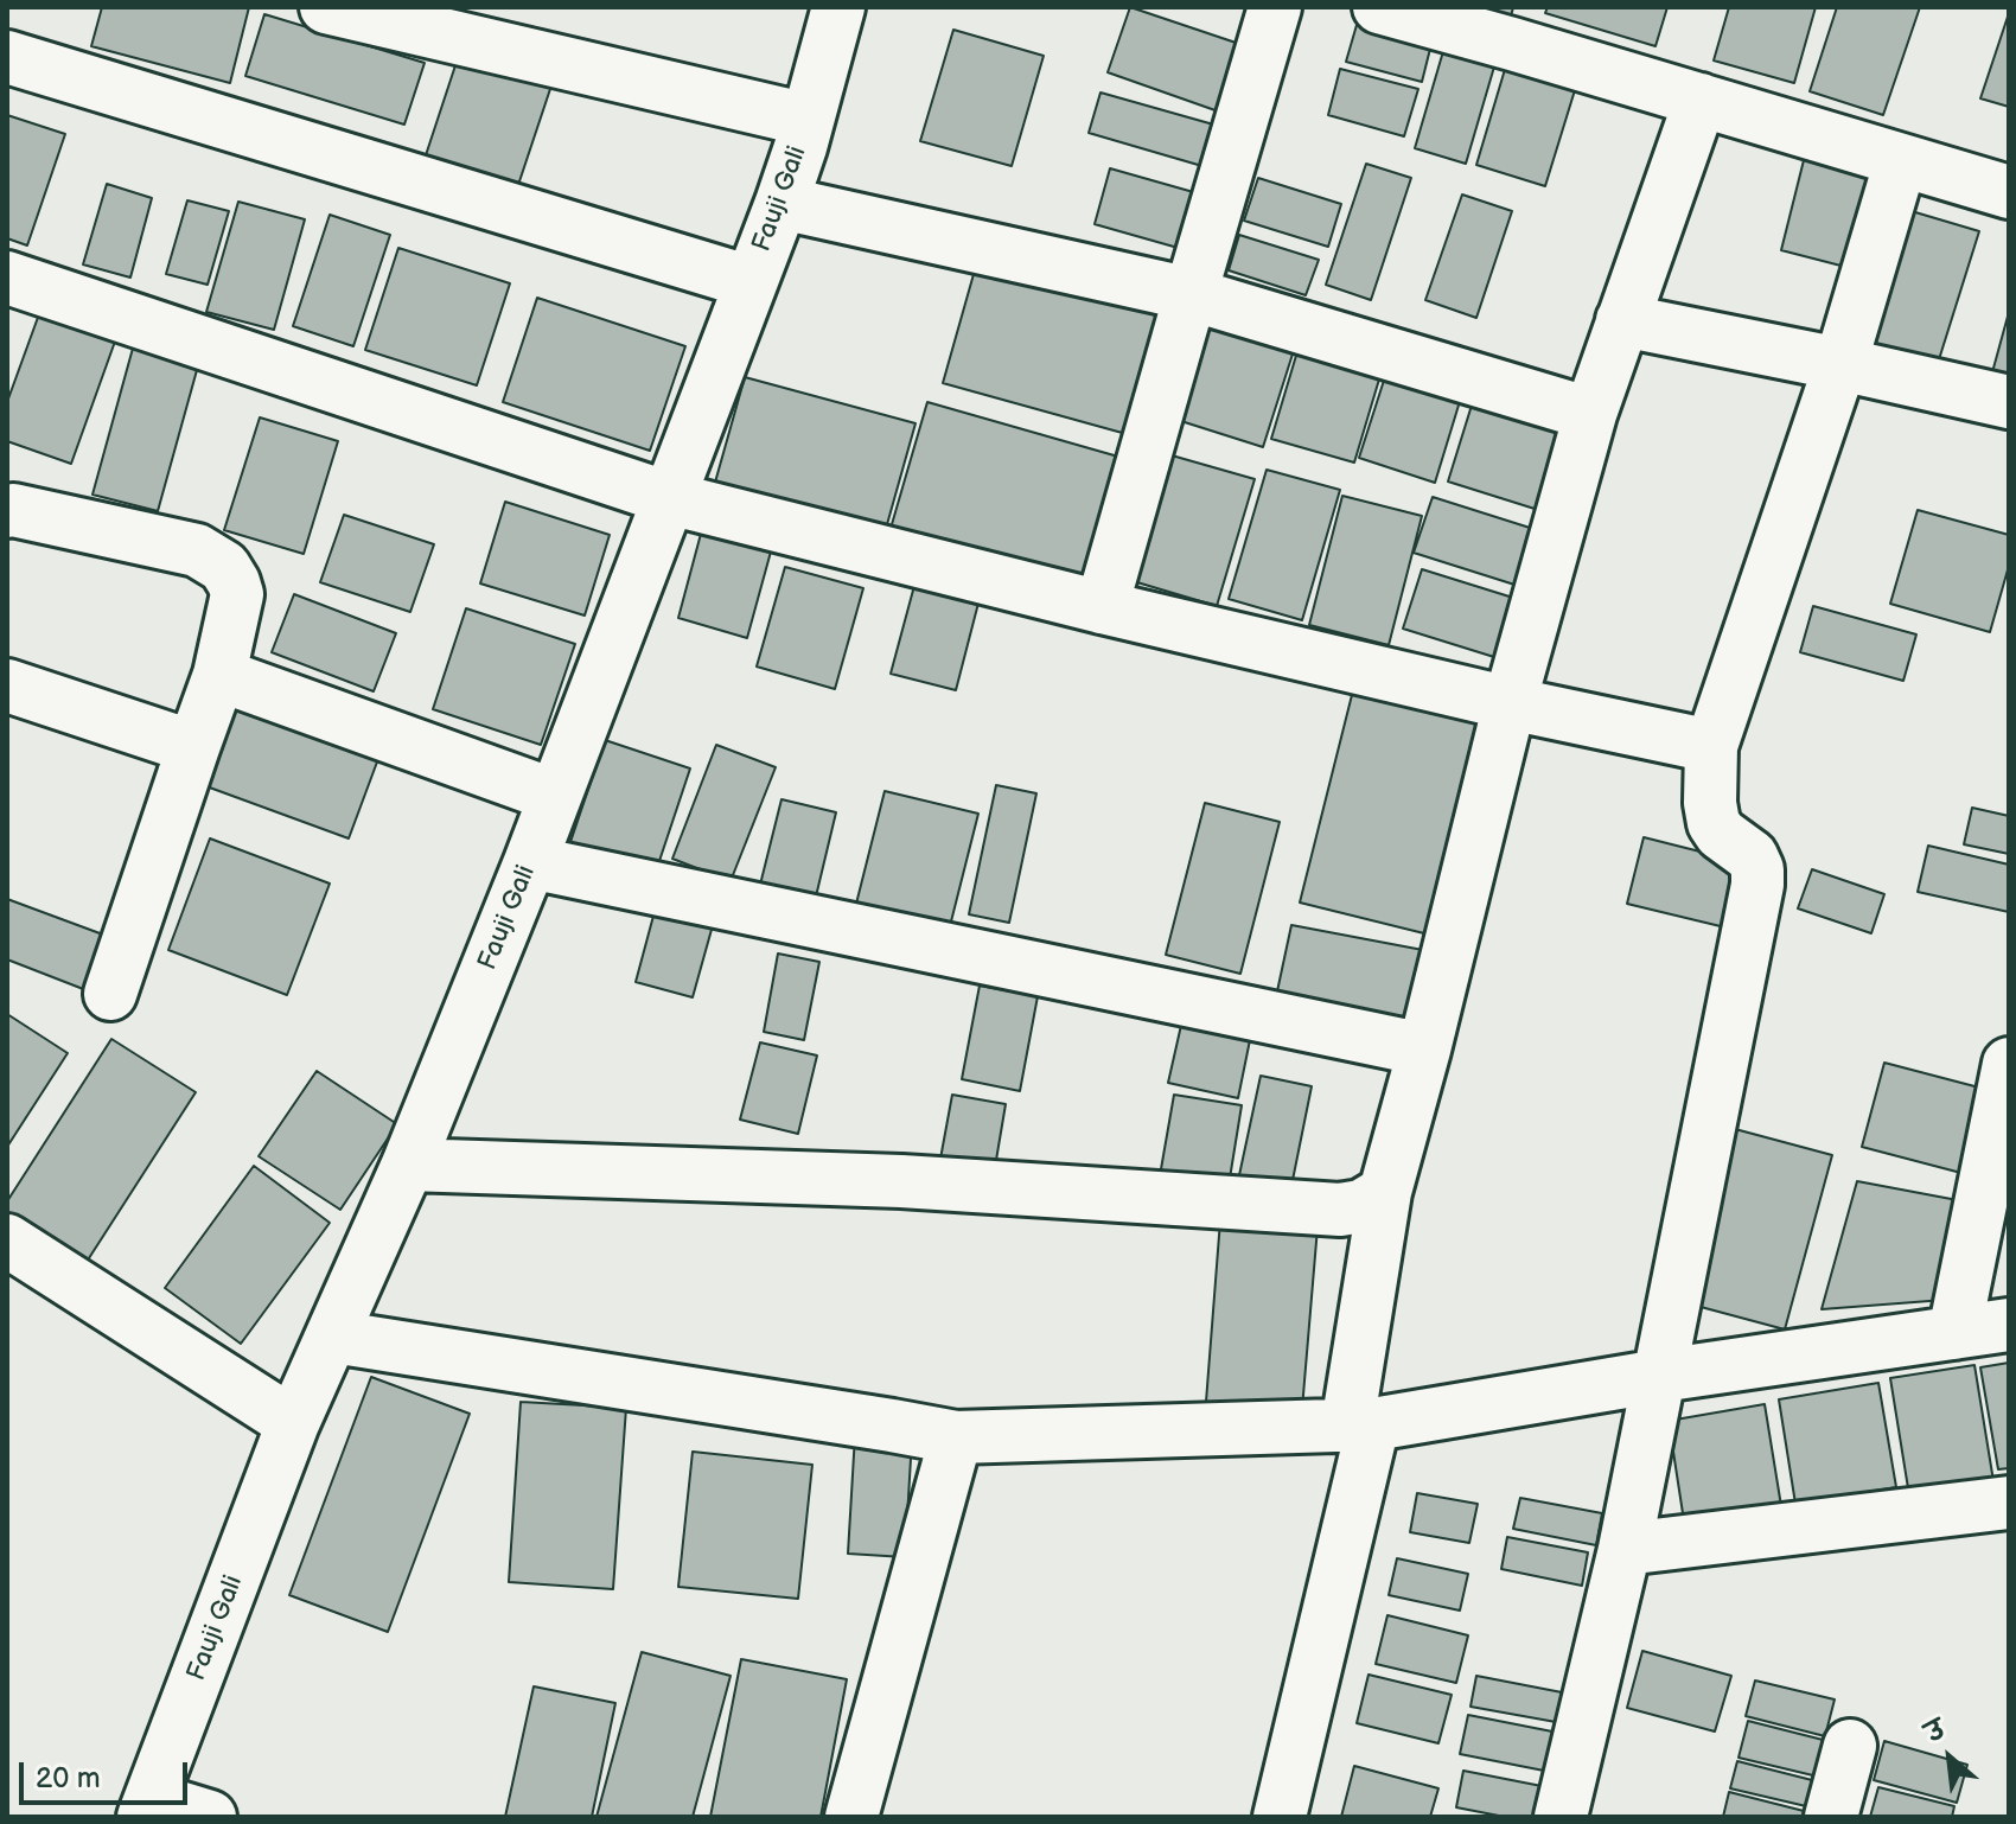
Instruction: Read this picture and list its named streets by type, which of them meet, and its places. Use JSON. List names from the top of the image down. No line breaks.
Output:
{"streets":{"street":["Fauji Gali"]},"scale_bar":"20 m","north":"top left"}
